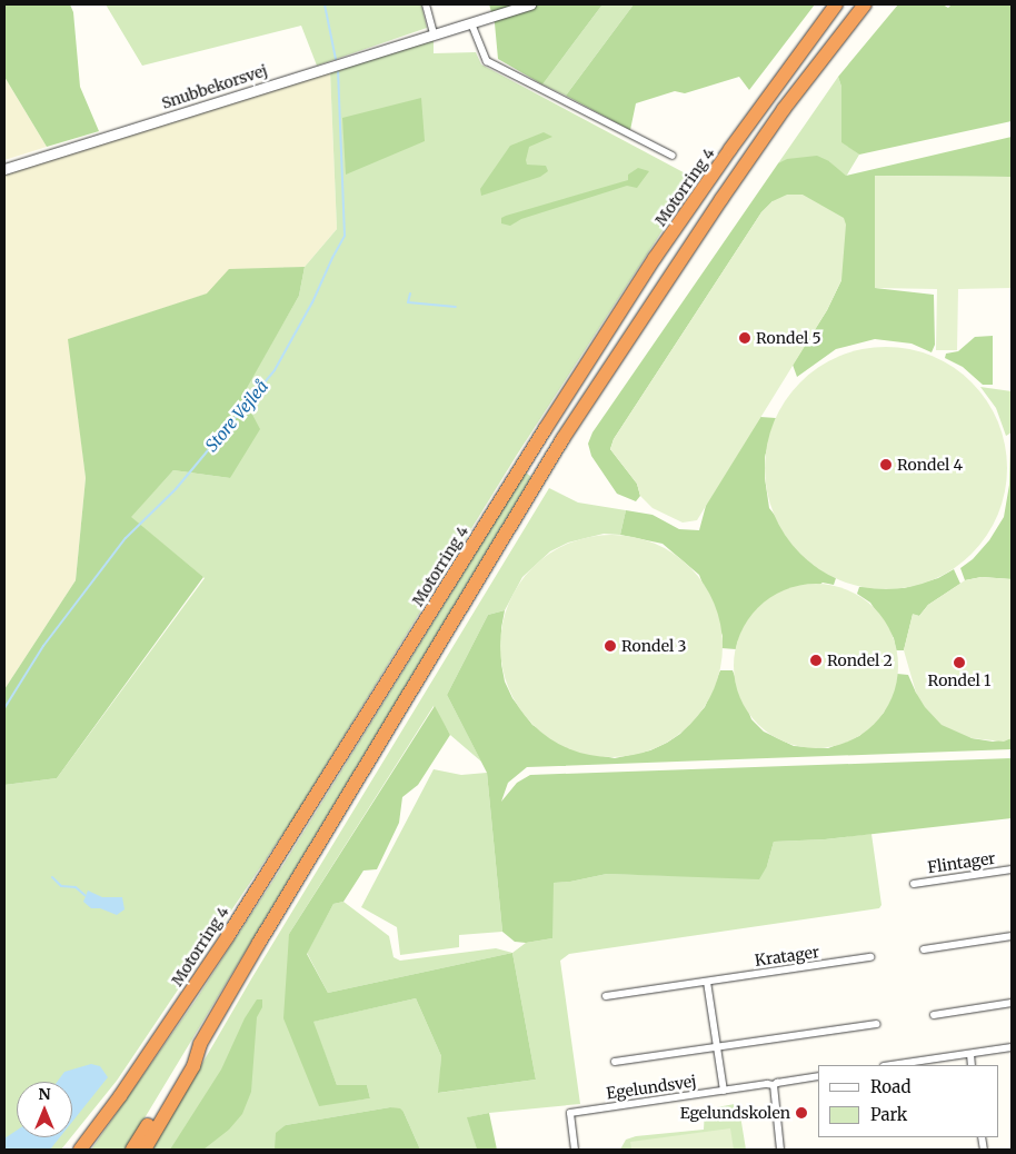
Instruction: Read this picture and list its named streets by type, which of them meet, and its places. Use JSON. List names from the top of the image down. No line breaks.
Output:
{"streets":{"highway":["Motorring 4"],"street":["Snubbekorsvej","Flintager","Kratager","Egelundsvej"]},"water":["Store Vejleå"],"places":["Rondel 5","Rondel 4","Rondel 3","Rondel 2","Rondel 1","Egelundskolen"],"legend":["Road","Park"],"north":"top"}
